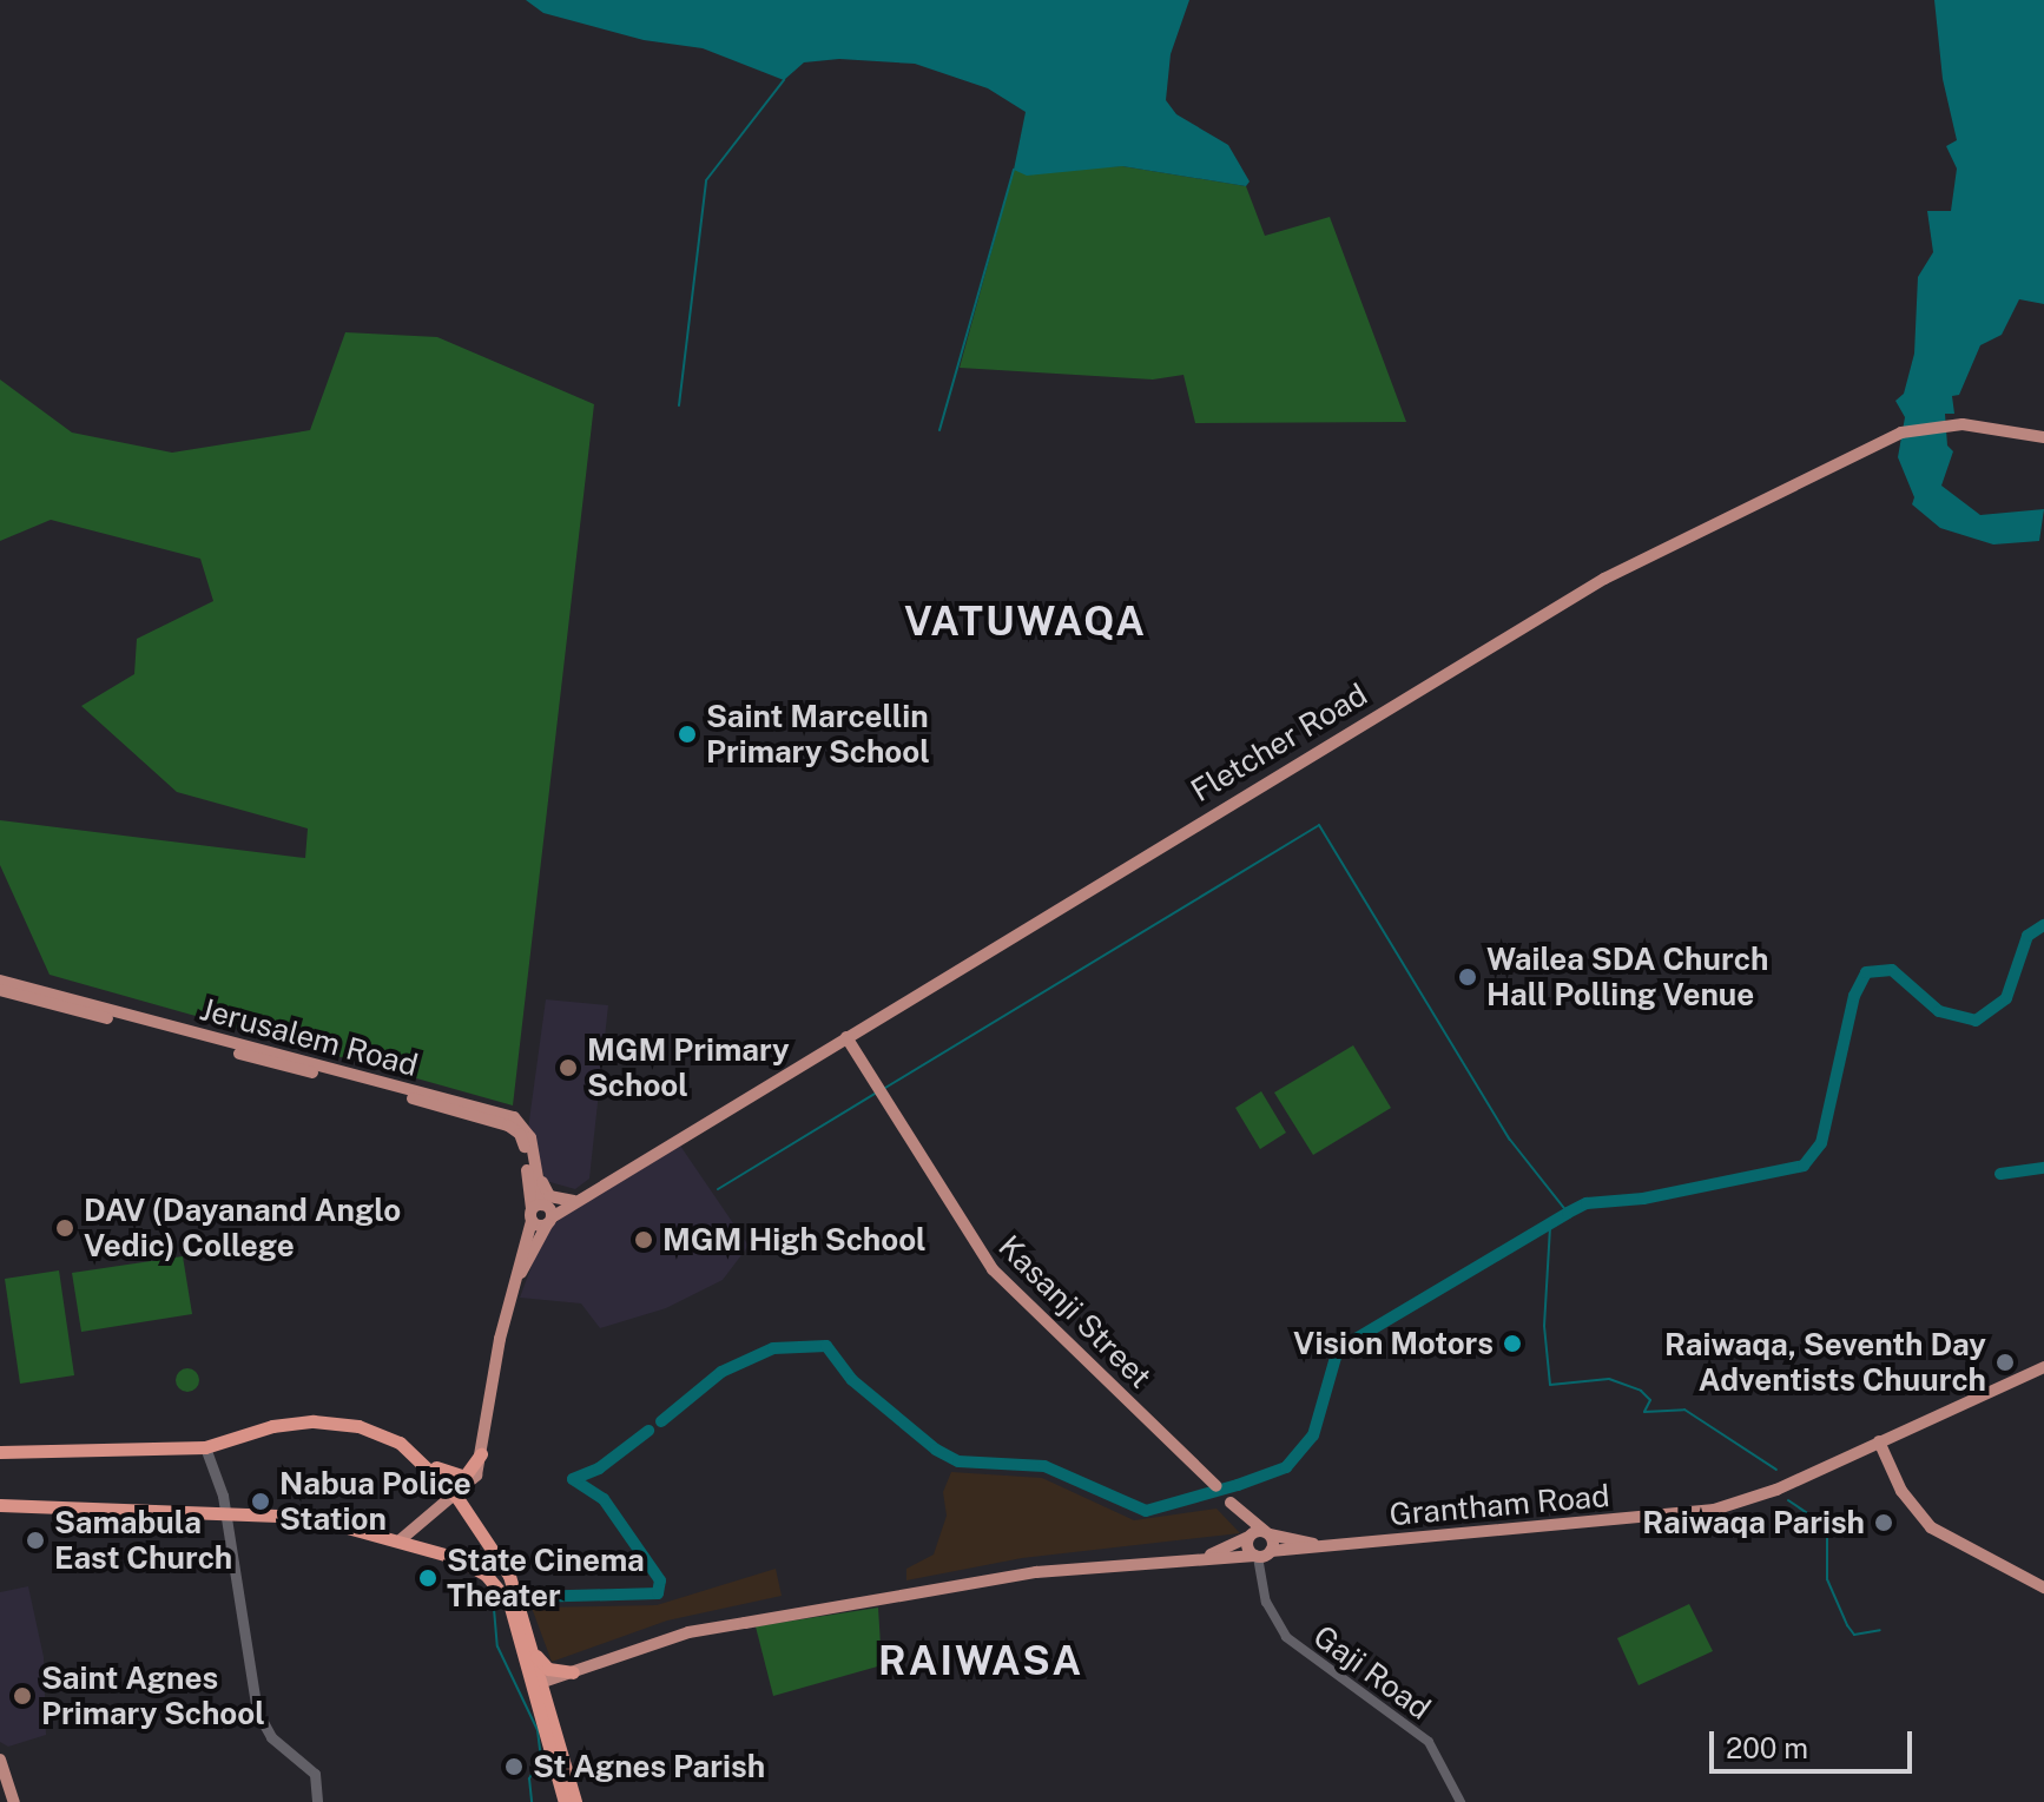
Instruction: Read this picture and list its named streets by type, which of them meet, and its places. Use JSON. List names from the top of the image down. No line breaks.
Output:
{"streets":{"main road":["Fletcher Road","Jerusalem Road","Kasanji Street","Grantham Road"],"street":["Gaji Road"]},"crossings":[["Fletcher Road","Jerusalem Road"],["Fletcher Road","Kasanji Street"],["Kasanji Street","Grantham Road"],["Grantham Road","Gaji Road"]],"districts":["VATUWAQA","RAIWASA"],"places":["Saint Marcellin Primary School","Wailea SDA Church Hall Polling Venue","MGM Primary School","DAV (Dayanand Anglo Vedic) College","MGM High School","Vision Motors","Raiwaqa, Seventh Day Adventists Chuurch","Nabua Police Station","Raiwaqa Parish","Samabula East Church","State Cinema Theater","Saint Agnes Primary School","St Agnes Parish"],"scale_bar":"200 m"}
